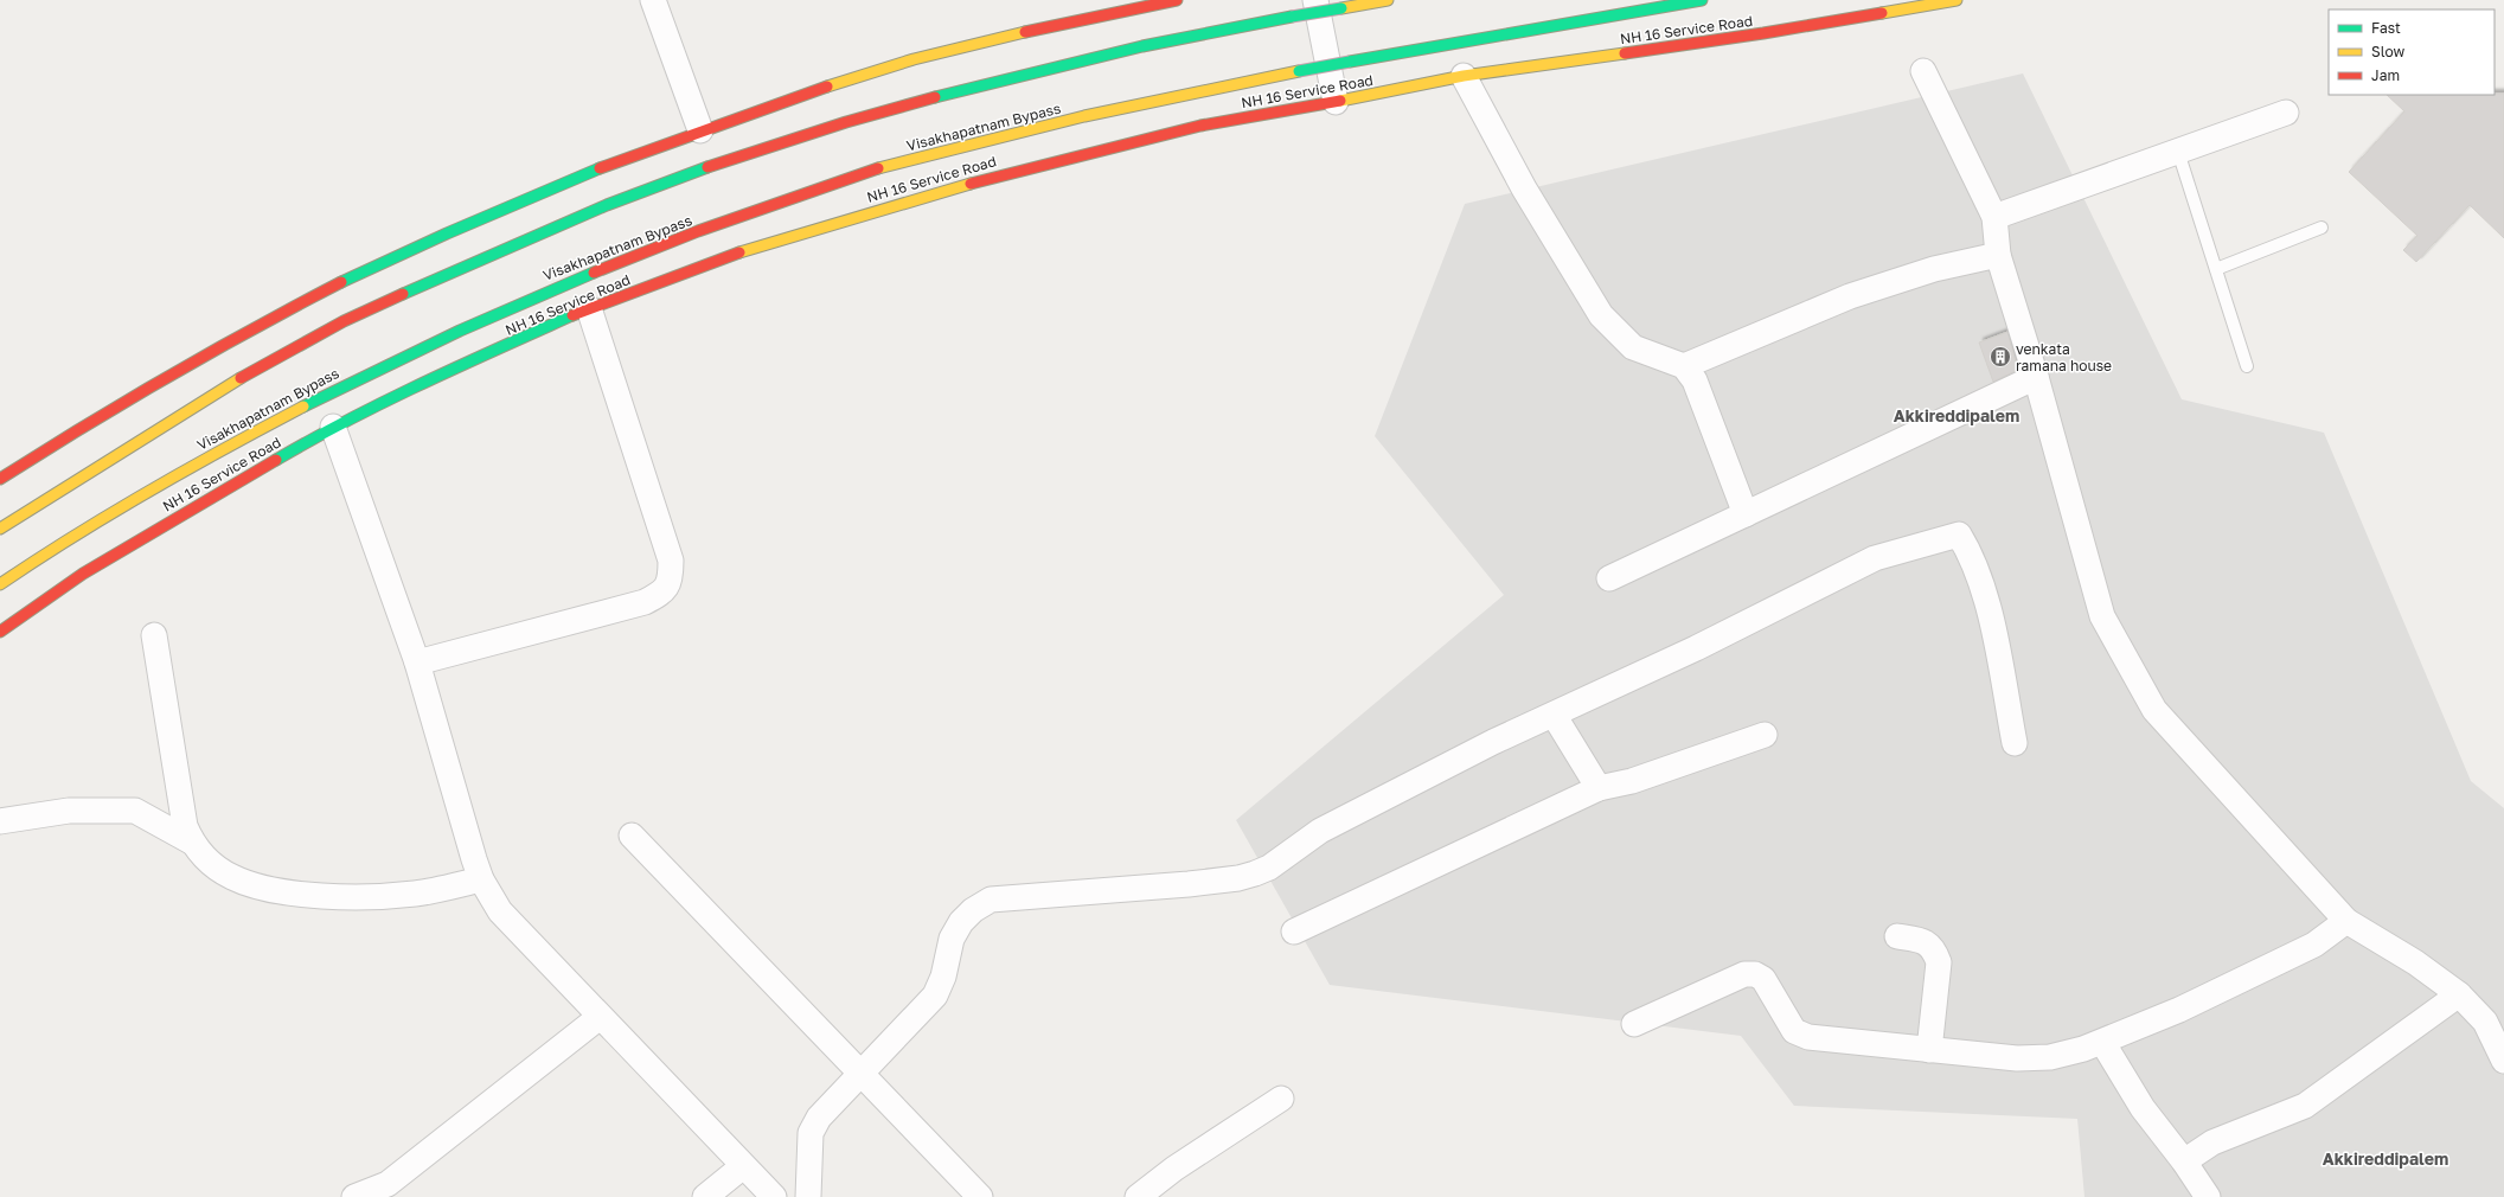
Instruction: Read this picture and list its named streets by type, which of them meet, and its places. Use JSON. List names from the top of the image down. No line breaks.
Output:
{"streets":{"main road":["NH 16 Service Road","Visakhapatnam Bypass"]},"districts":["Akkireddipalem","Akkireddipalem"],"places":{"building":["venkata ramana house"]},"legend":["Fast","Slow","Jam"]}
